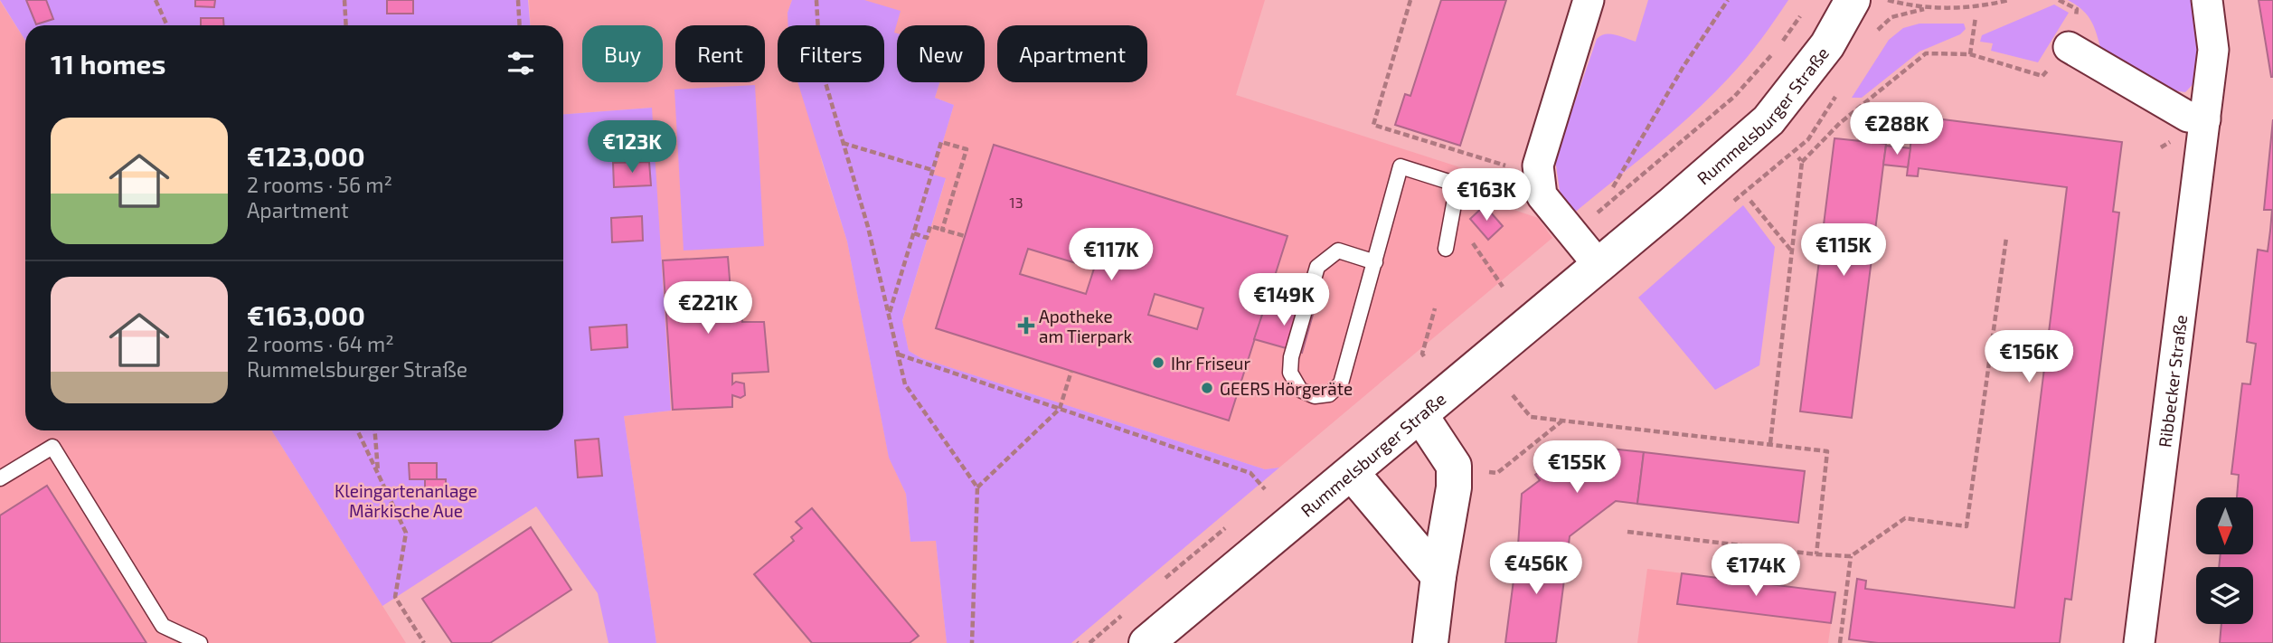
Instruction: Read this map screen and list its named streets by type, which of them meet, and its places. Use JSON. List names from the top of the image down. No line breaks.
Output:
{"streets":{"street":["Rummelsburger Straße","Ribbecker Straße"]},"parks":["Kleingartenanlage Märkische Aue"],"places":{"health":["Apotheke am Tierpark"],"other":["Ihr Friseur","GEERS Hörgeräte"]},"house_numbers":["13"],"north":"bottom","page":{"chip":["Buy","Rent","Filters","New","Apartment"],"heading":"11 homes","list":[{"name":"€123,000","note":"2 rooms · 56 m² · Apartment"},{"name":"€163,000","note":"2 rooms · 64 m² · Rummelsburger Straße"}],"price":["€288K","€123K","€163K","€115K","€117K","€149K","€221K","€156K","€155K","€456K","€174K"]}}
